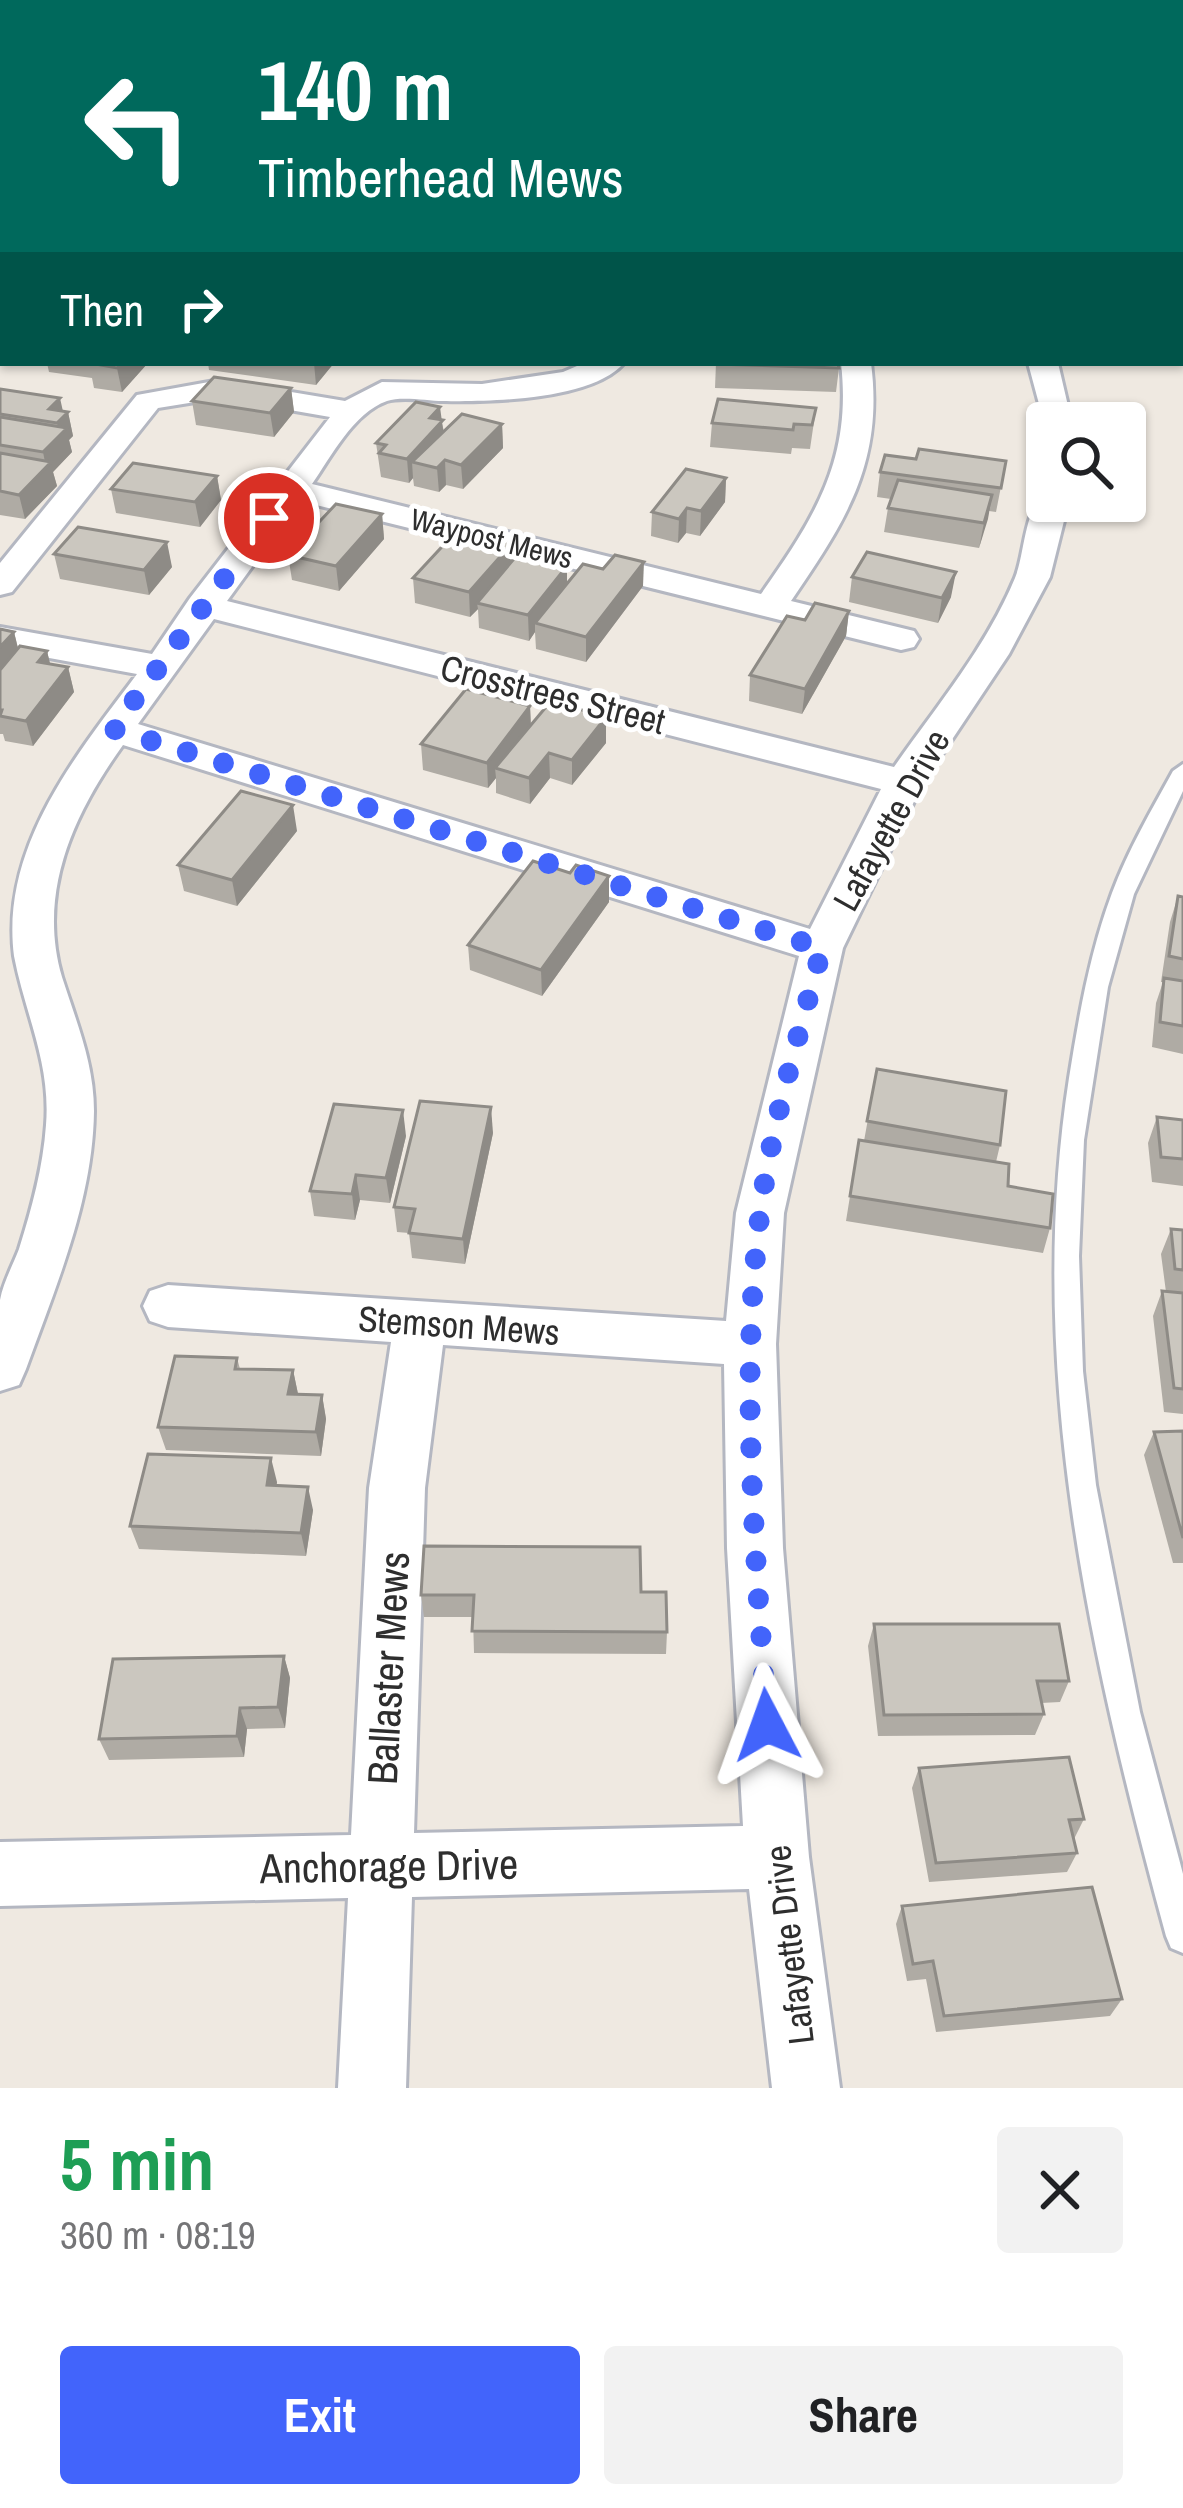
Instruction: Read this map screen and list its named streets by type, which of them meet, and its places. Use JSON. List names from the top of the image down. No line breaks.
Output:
{"streets":{"street":["Waypost Mews","Crosstrees Street","Lafayette Drive","Stemson Mews","Ballaster Mews","Anchorage Drive"]},"crossings":[["Crosstrees Street","Lafayette Drive"],["Lafayette Drive","Stemson Mews"],["Lafayette Drive","Anchorage Drive"],["Stemson Mews","Ballaster Mews"],["Ballaster Mews","Anchorage Drive"]],"page":{"turn":["140 m","Timberhead Mews"],"then":"Then","heading":["5 min","360 m · 08:19"],"buttons":["Exit","Share"]}}
